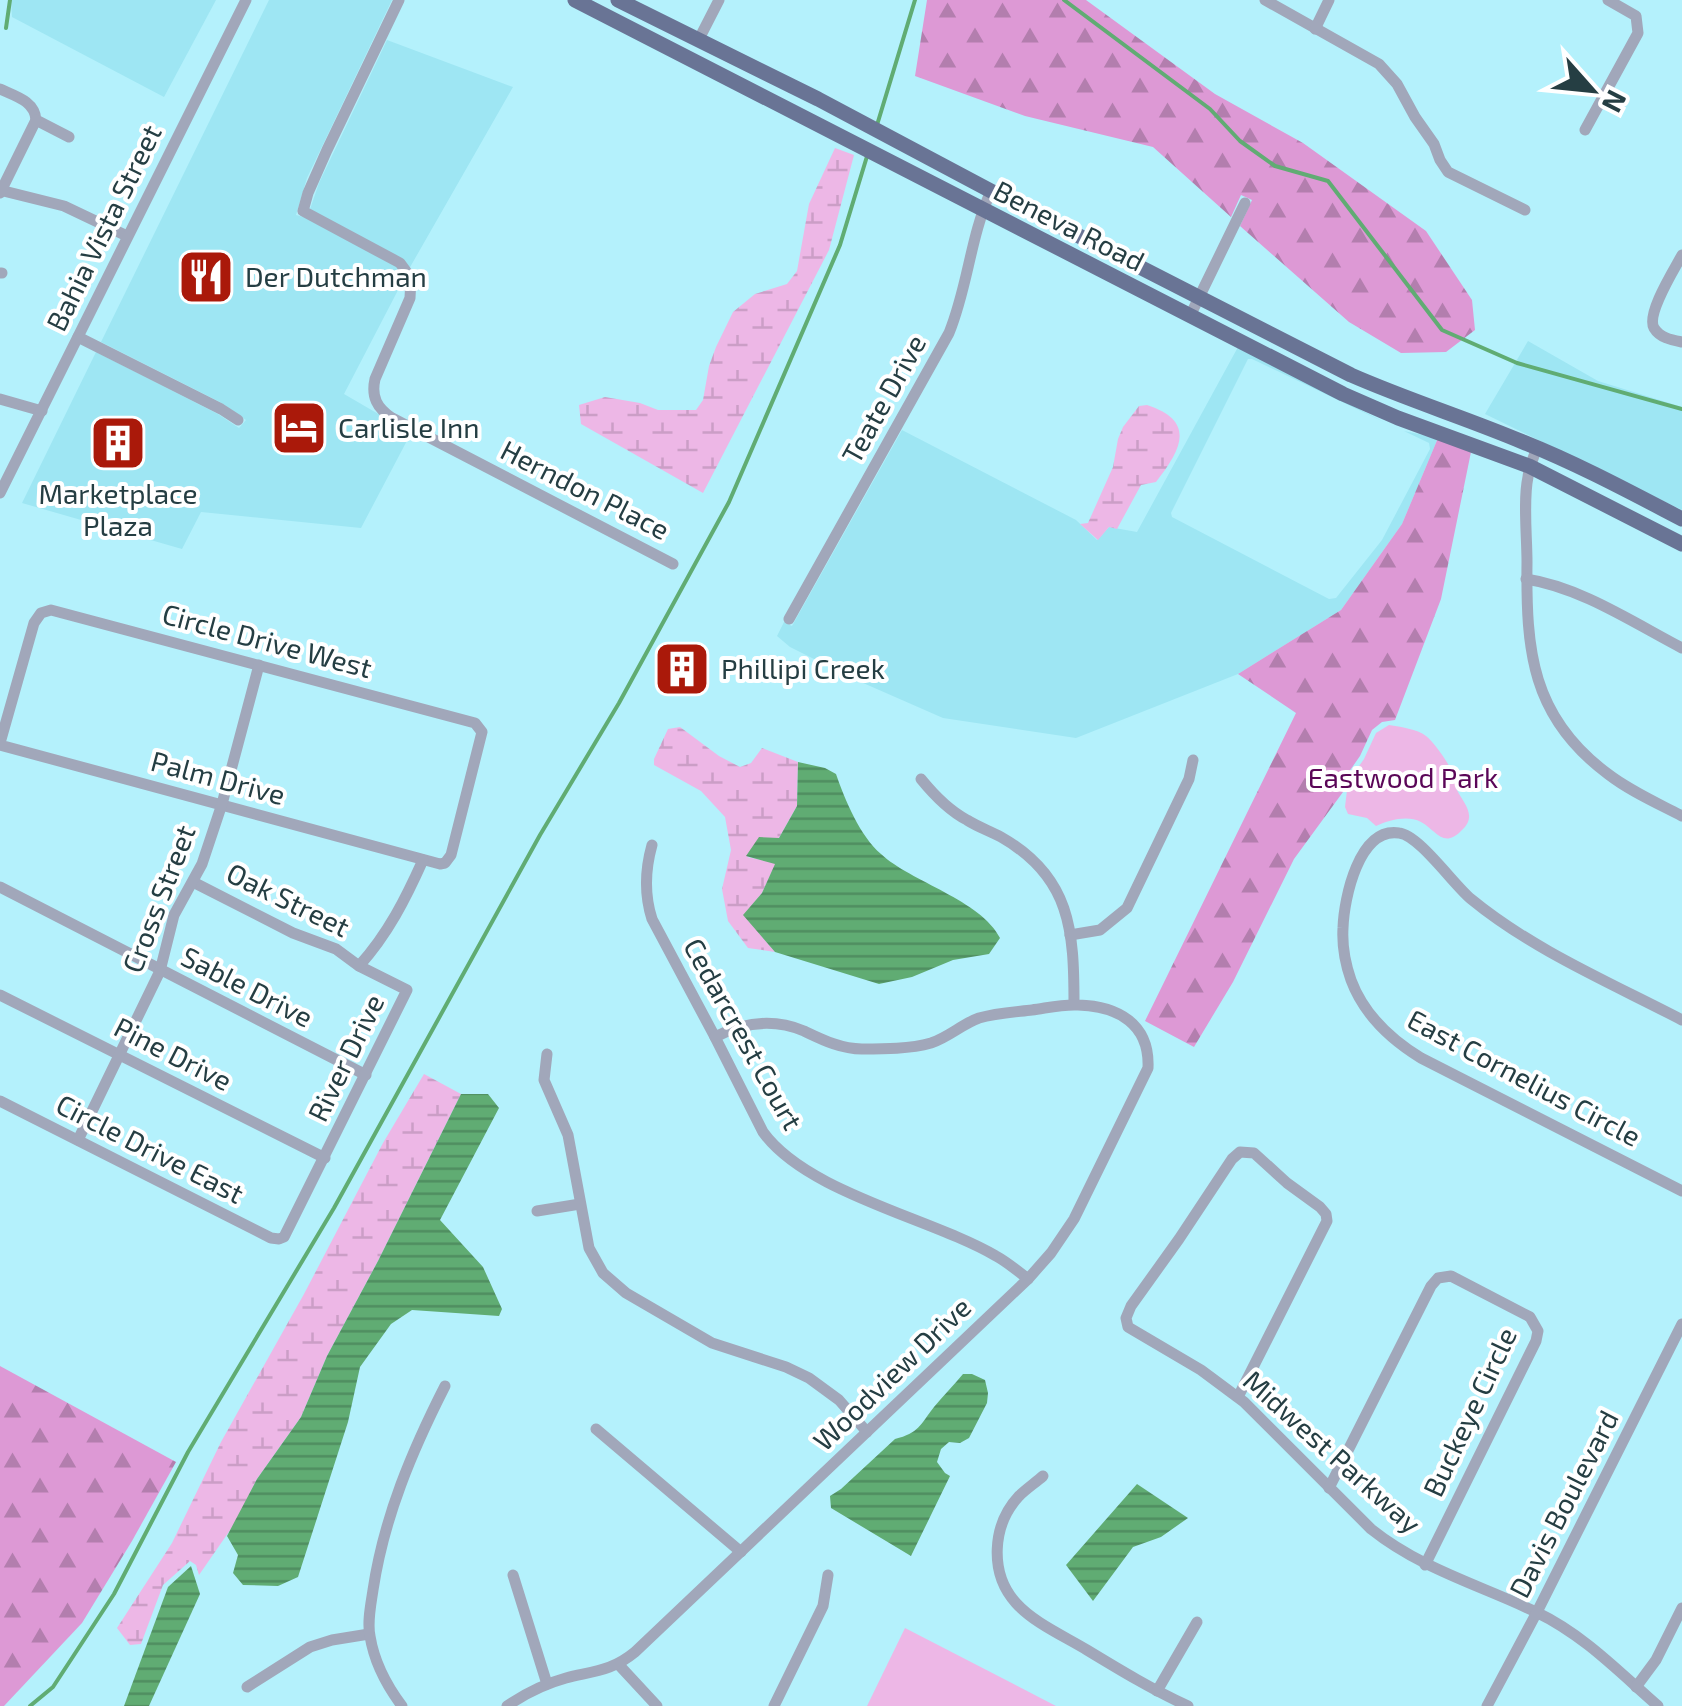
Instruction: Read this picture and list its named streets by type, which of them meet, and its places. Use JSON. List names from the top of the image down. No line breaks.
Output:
{"streets":{"main road":["Beneva Road"],"street":["Bahia Vista Street","Teate Drive","Herndon Place","Circle Drive West","Palm Drive","Cross Street","Oak Street","Sable Drive","Cedarcrest Court","Pine Drive","River Drive","East Cornelius Circle","Circle Drive East","Woodview Drive","Buckeye Circle","Midwest Parkway","Davis Boulevard"]},"crossings":[["Beneva Road","Teate Drive"],["Circle Drive West","Palm Drive"],["Circle Drive West","Cross Street"],["Circle Drive West","River Drive"],["Palm Drive","Cross Street"],["Palm Drive","River Drive"],["Cross Street","Oak Street"],["Cross Street","Sable Drive"],["Cross Street","Pine Drive"],["Cross Street","Circle Drive East"],["Oak Street","River Drive"],["Sable Drive","River Drive"],["Cedarcrest Court","Woodview Drive"],["Pine Drive","River Drive"],["River Drive","Circle Drive East"],["Buckeye Circle","Midwest Parkway"],["Midwest Parkway","Davis Boulevard"]],"parks":["Eastwood Park"],"places":{"restaurant":["Der Dutchman"],"hotel":["Carlisle Inn"],"building":["Marketplace Plaza","Phillipi Creek"]},"north":"bottom right"}
